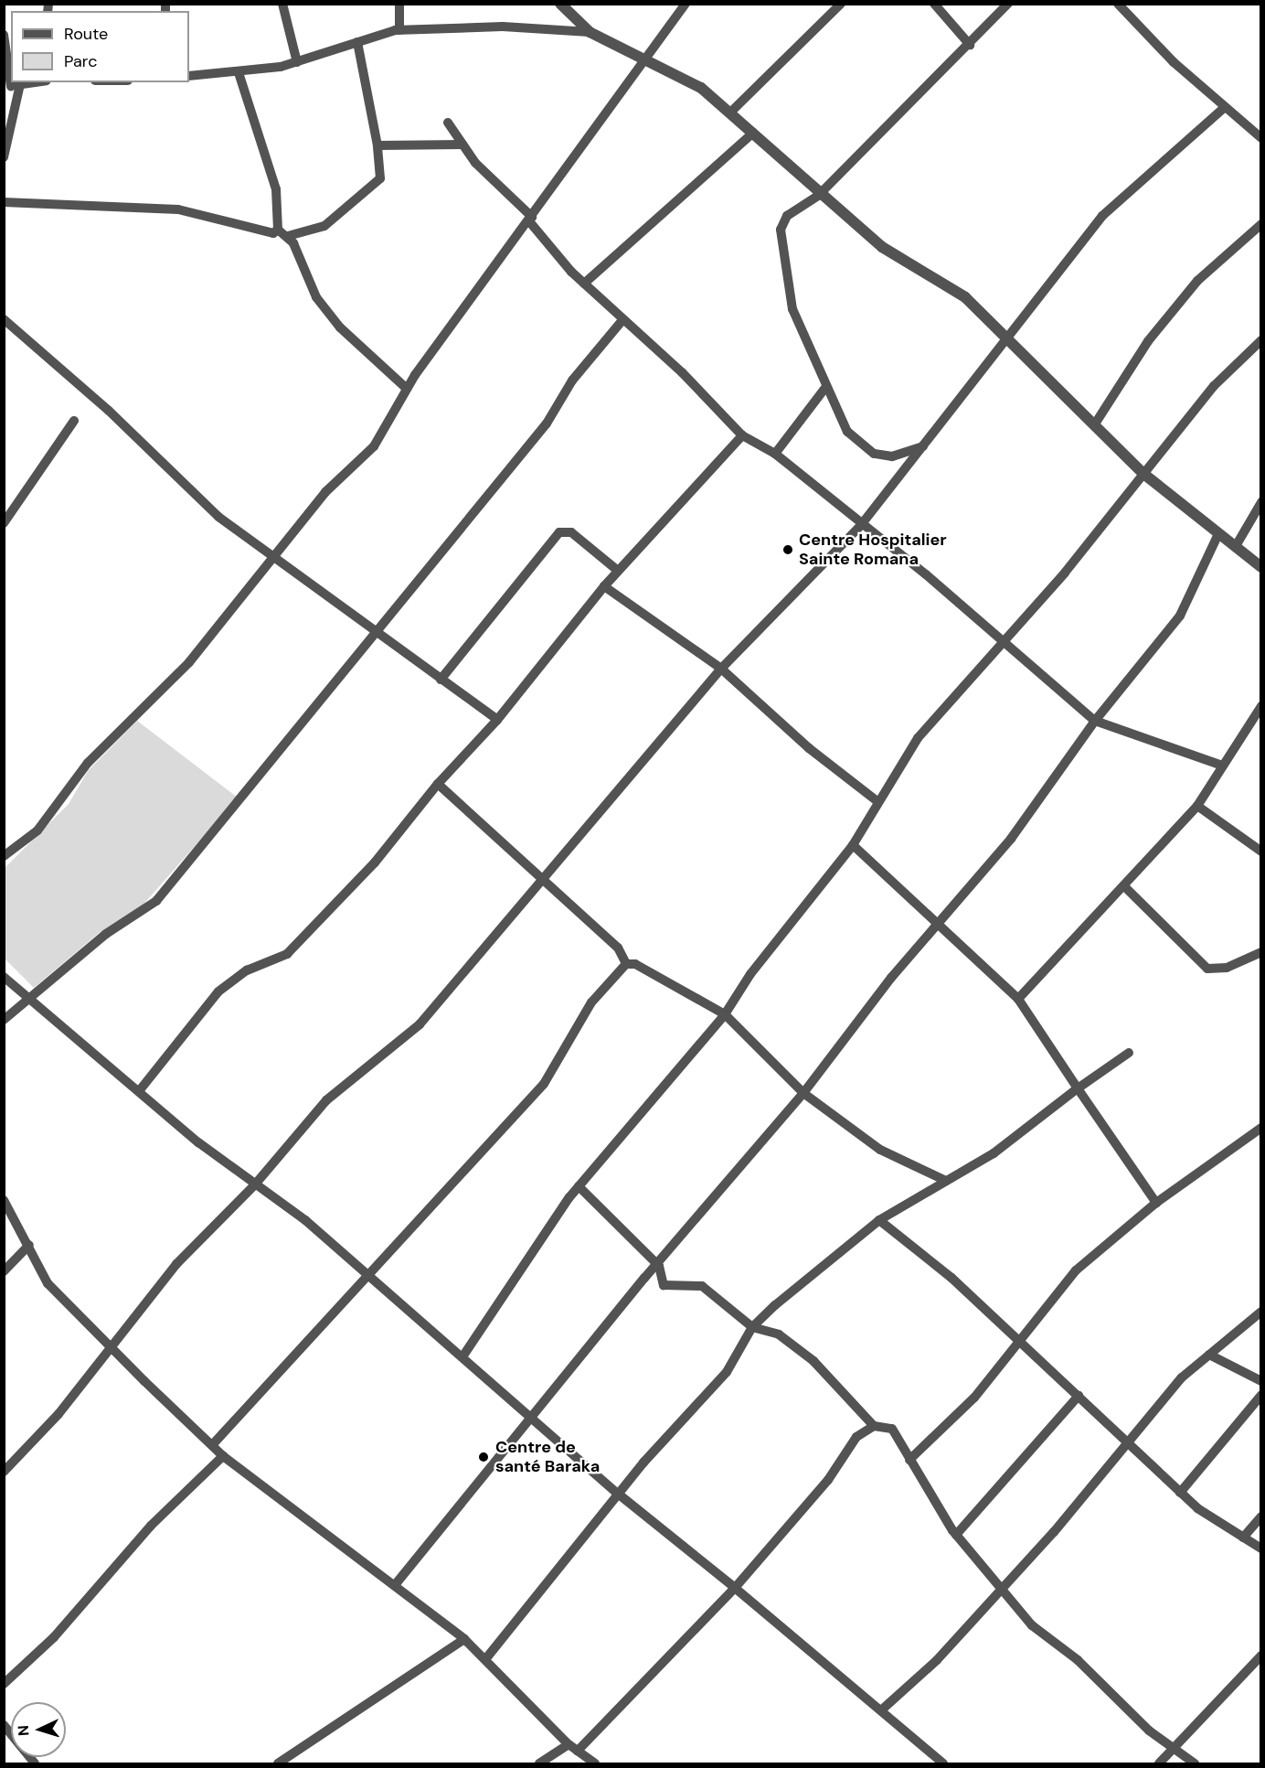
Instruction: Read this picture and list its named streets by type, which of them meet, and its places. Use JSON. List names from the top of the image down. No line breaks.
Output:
{"places":["Centre Hospitalier Sainte Romana","Centre de santé Baraka"],"legend":["Route","Parc"],"north":"left"}
